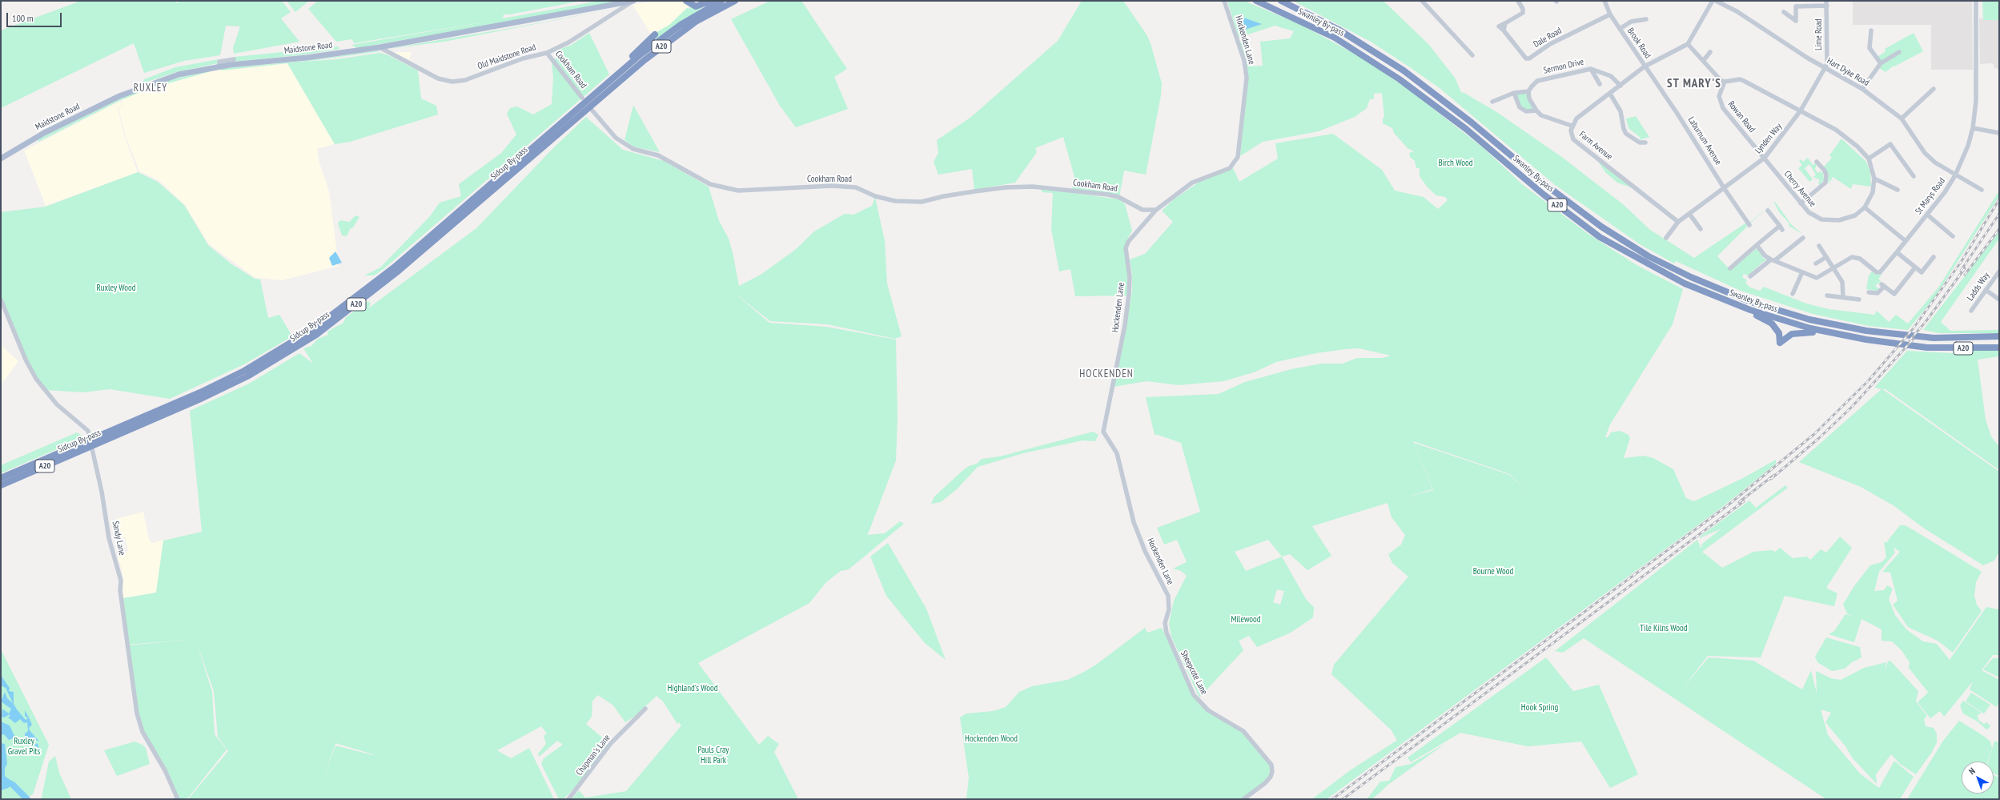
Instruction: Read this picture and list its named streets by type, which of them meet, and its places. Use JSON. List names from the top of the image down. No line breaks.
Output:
{"streets":{"highway":["Swanley By-pass","A20","Sidcup By-pass"],"main road":["Maidstone Road"],"street":["Lime Road","Dale Road","Hockenden Lane","Brook Road","Old Maidstone Road","Sermon Drive","Cookham Road","Hart Dyke Road","Rowan Road","Lynden Way","Laburnum Avenue","Farm Avenue","Cherry Avenue","St Marys Road","Ladds Way","Sandy Lane","Sheepcote Lane","Chapman's Lane"]},"crossings":[["Swanley By-pass","A20"],["Lime Road","Hart Dyke Road"],["Lime Road","Lynden Way"],["Dale Road","Brook Road"],["Hockenden Lane","Cookham Road"],["Hockenden Lane","Sheepcote Lane"],["Brook Road","Laburnum Avenue"],["Brook Road","Farm Avenue"],["A20","Sidcup By-pass"],["Maidstone Road","Old Maidstone Road"],["Old Maidstone Road","Cookham Road"],["Sermon Drive","Farm Avenue"],["Hart Dyke Road","Lynden Way"],["Hart Dyke Road","St Marys Road"],["Rowan Road","Lynden Way"],["Rowan Road","Cherry Avenue"],["Lynden Way","Laburnum Avenue"],["Lynden Way","Farm Avenue"],["Lynden Way","Cherry Avenue"],["Laburnum Avenue","Farm Avenue"]],"districts":["ST MARY'S","RUXLEY","HOCKENDEN"],"parks":["Birch Wood","Ruxley Wood","Bourne Wood","Milewood","Tile Kilns Wood","Highland's Wood","Hook Spring","Hockenden Wood","Ruxley Gravel Pits","Pauls Cray Hill Park"],"scale_bar":"100 m","north":"top left"}
